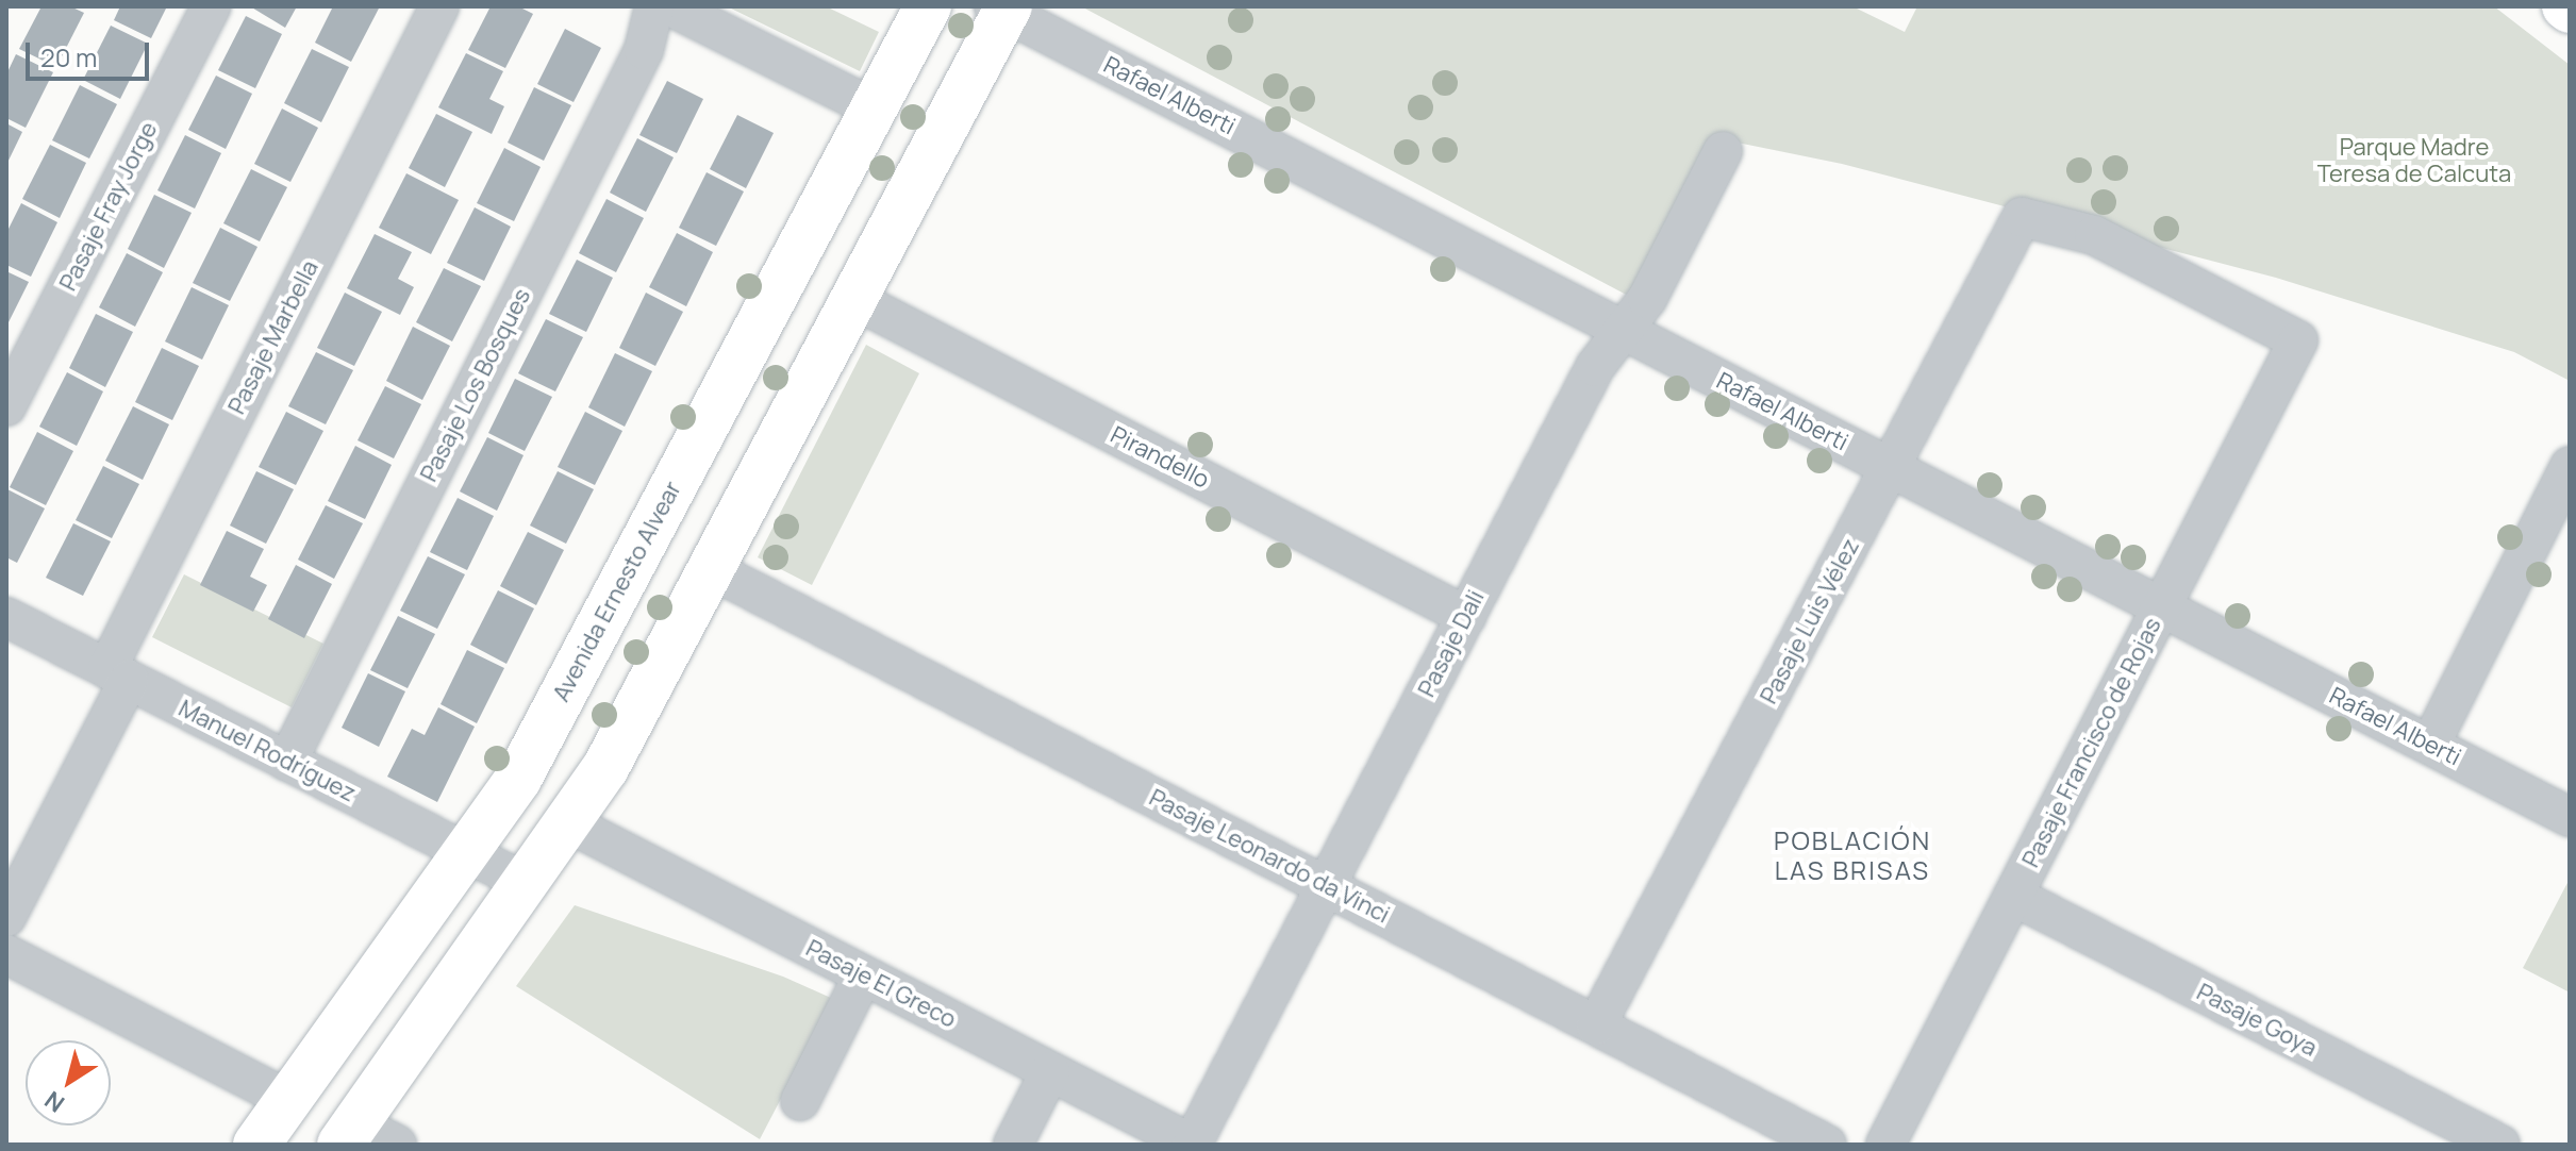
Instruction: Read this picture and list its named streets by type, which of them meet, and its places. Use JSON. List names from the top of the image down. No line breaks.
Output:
{"streets":{"main road":["Avenida Ernesto Alvear"],"street":["Rafael Alberti","Pasaje Fray Jorge","Pasaje Marbella","Pasaje Los Bosques","Pirandello","Pasaje Luis Vélez","Pasaje Dali","Pasaje Francisco de Rojas","Manuel Rodríguez","Pasaje Leonardo da Vinci","Pasaje El Greco","Pasaje Goya"]},"crossings":[["Rafael Alberti","Pasaje Luis Vélez"],["Rafael Alberti","Pasaje Dali"],["Rafael Alberti","Pasaje Francisco de Rojas"],["Pasaje Marbella","Manuel Rodríguez"],["Pasaje Los Bosques","Manuel Rodríguez"],["Pirandello","Pasaje Dali"],["Avenida Ernesto Alvear","Manuel Rodríguez"],["Pasaje Luis Vélez","Pasaje Francisco de Rojas"],["Pasaje Luis Vélez","Pasaje Leonardo da Vinci"],["Pasaje Dali","Pasaje Leonardo da Vinci"],["Pasaje Dali","Pasaje El Greco"],["Pasaje Francisco de Rojas","Pasaje Goya"]],"districts":["POBLACIÓN LAS BRISAS"],"parks":["Parque Madre Teresa de Calcuta"],"scale_bar":"20 m","north":"bottom left"}
